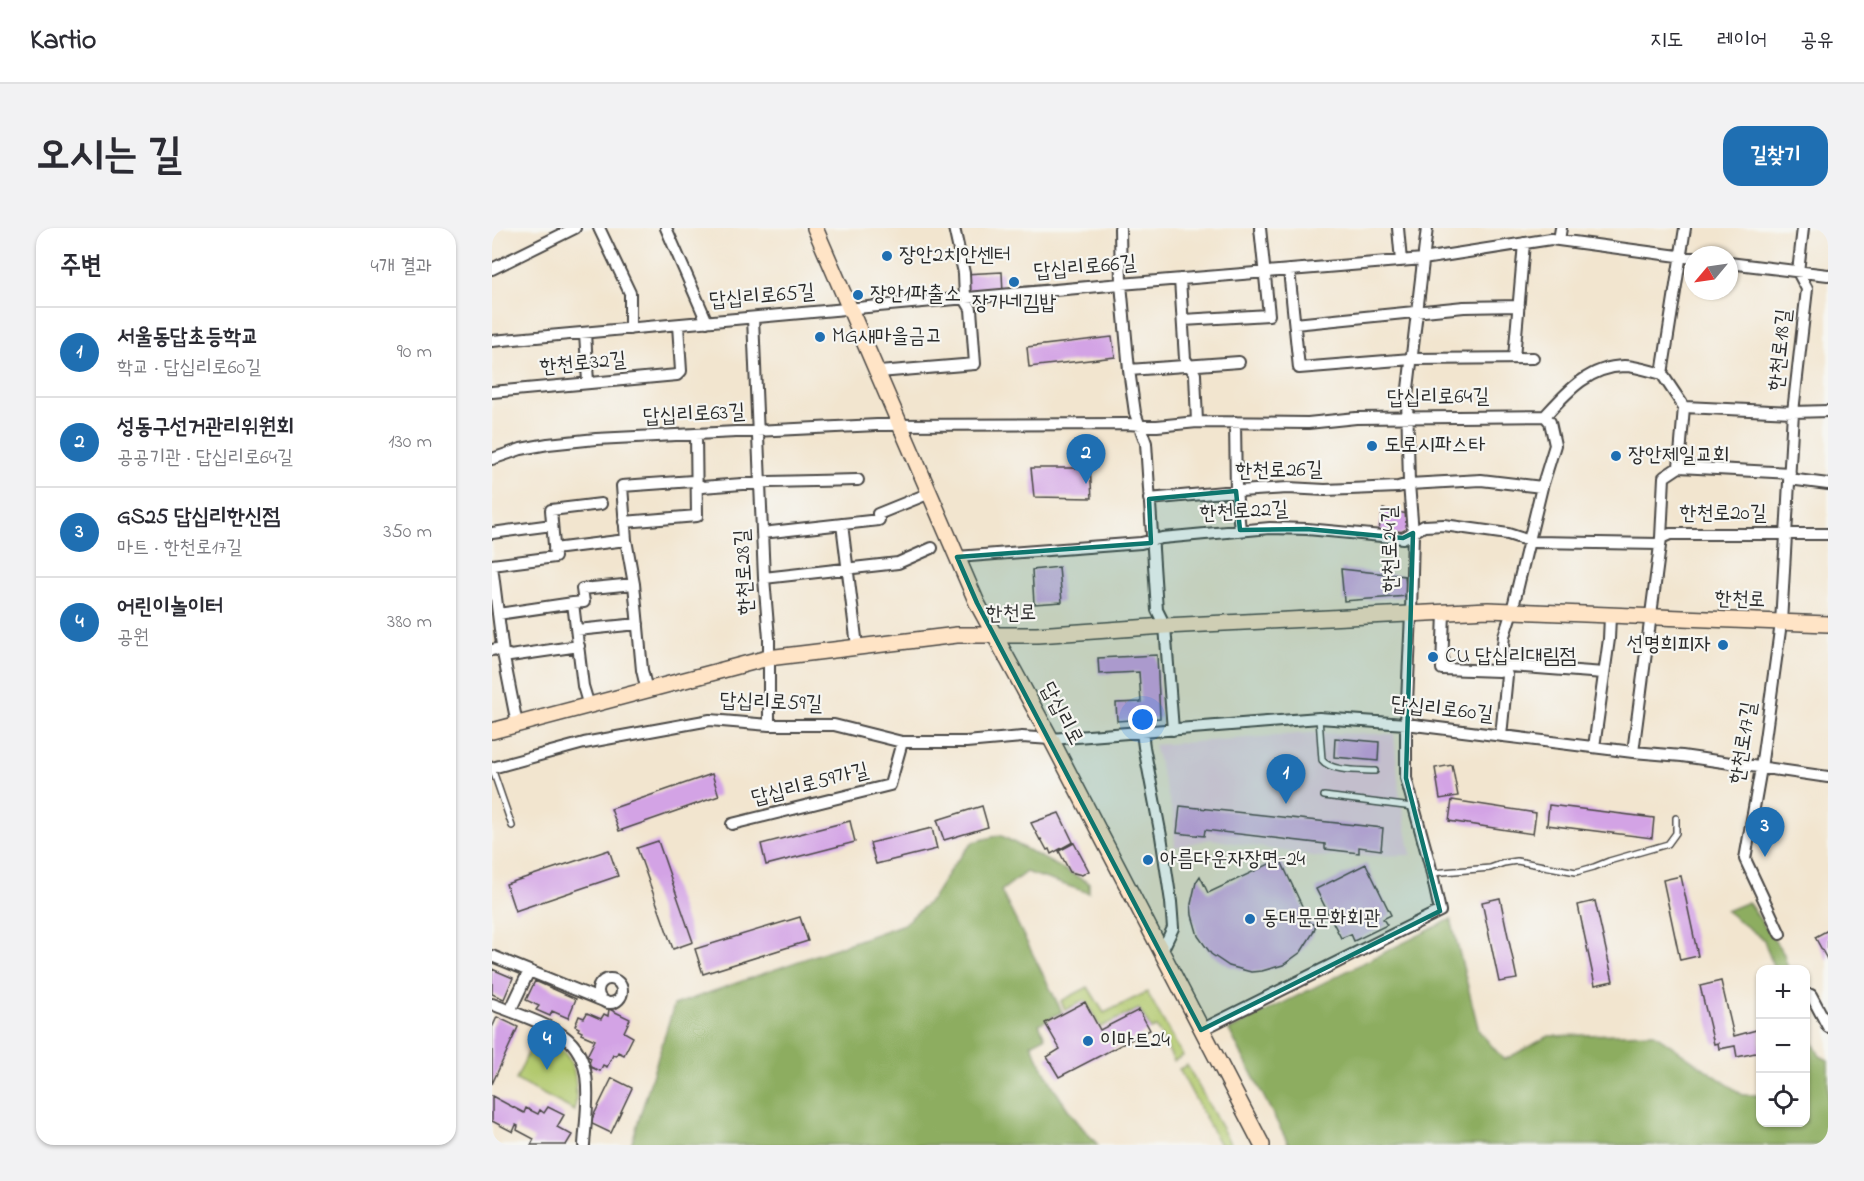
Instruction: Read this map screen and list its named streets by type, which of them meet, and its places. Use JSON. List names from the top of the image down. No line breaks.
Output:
{"streets":{"main road":["한천로","답십리로"],"street":["답십리로66길","답십리로65길","한천로18길","한천로32길","답십리로64길","답십리로63길","한천로26길","한천로22길","한천로20길","한천로24길","한천로28길","답십리로59길","답십리로60길","한천로17길","답십리로59가길"]},"crossings":[["답십리로66길","답십리로65길"],["답십리로66길","한천로24길"],["답십리로66길","답십리로"],["답십리로65길","한천로32길"],["답십리로65길","한천로28길"],["답십리로65길","답십리로"],["한천로18길","한천로20길"],["한천로18길","한천로"],["한천로18길","한천로17길"],["답십리로64길","답십리로63길"],["답십리로64길","한천로24길"],["답십리로64길","답십리로"],["답십리로63길","한천로28길"],["답십리로63길","답십리로"],["한천로26길","한천로24길"],["한천로22길","한천로20길"],["한천로22길","한천로24길"],["한천로22길","답십리로"],["한천로20길","한천로"],["한천로24길","한천로"],["한천로28길","한천로"],["한천로28길","답십리로59길"],["한천로","답십리로"],["한천로","한천로17길"],["답십리로59길","답십리로60길"],["답십리로59길","답십리로"],["답십리로59길","답십리로59가길"],["답십리로60길","답십리로"],["답십리로60길","한천로17길"]],"places":["장안2치안센터","장가네김밥","장안1파출소","MG새마을금고","도로시파스타","장안제일교회","선명희피자","CU 답십리대림점","아름다운자장면-24","동대문문화회관","이마트24"],"north":"bottom left","page":{"header":"Kartio","nav":["지도","레이어","공유"],"title":"오시는 길","buttons":"길찾기","heading":["주변","4개 결과"],"list":[{"mark":"1","name":"서울동답초등학교","note":"학교 · 답십리로60길","value":"90 m"},{"mark":"2","name":"성동구선거관리위원회","note":"공공기관 · 답십리로64길","value":"130 m"},{"mark":"3","name":"GS25 답십리한신점","note":"마트 · 한천로17길","value":"350 m"},{"mark":"4","name":"어린이놀이터","note":"공원","value":"380 m"}],"pins":["2","1","3","4"],"map_buttons":["+","−"]}}
